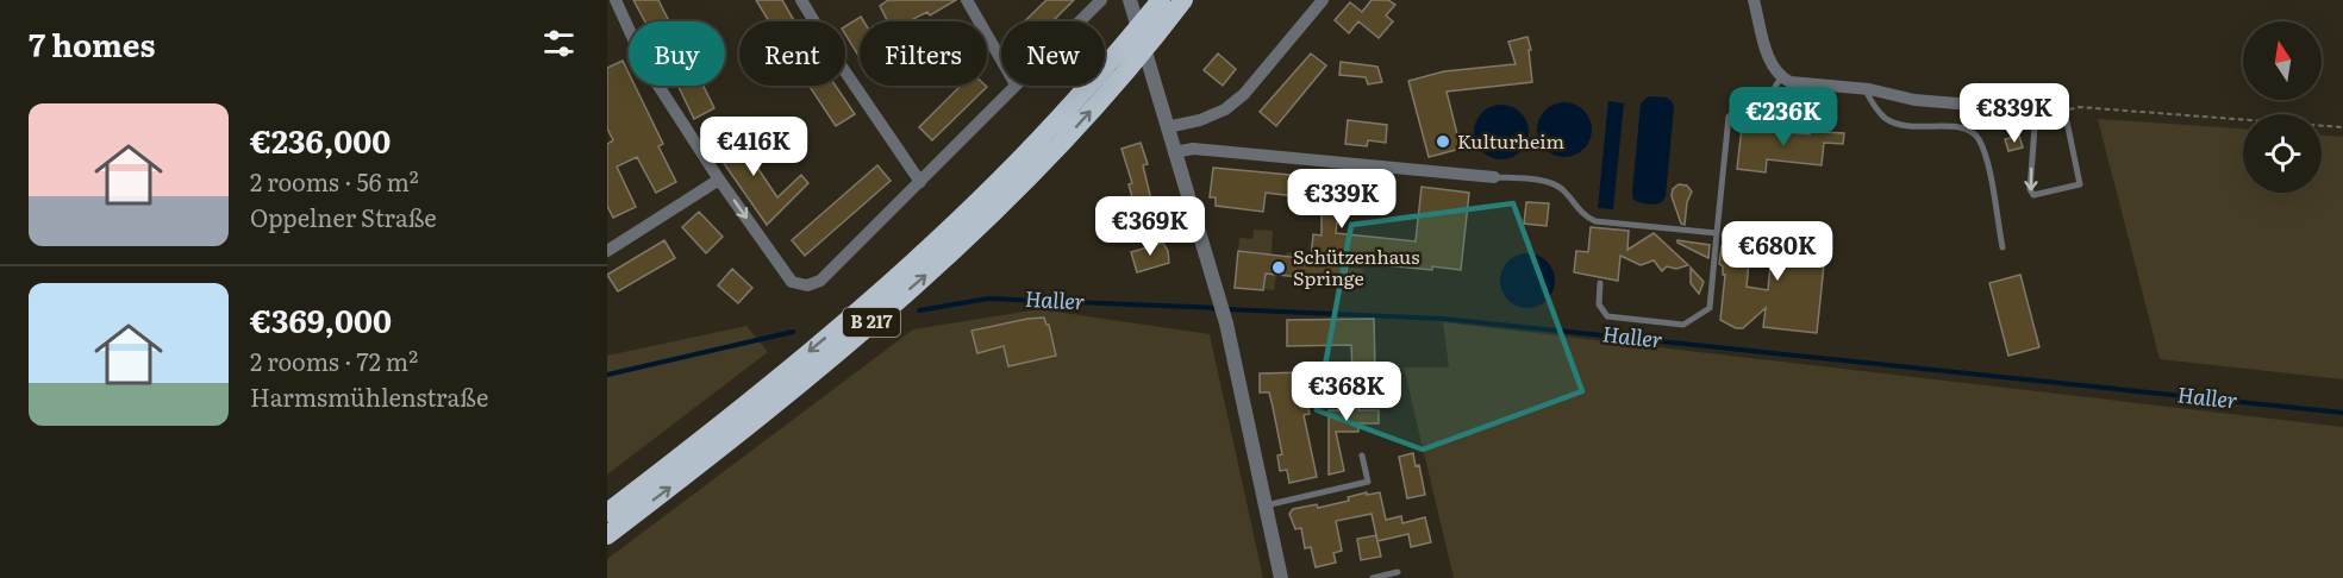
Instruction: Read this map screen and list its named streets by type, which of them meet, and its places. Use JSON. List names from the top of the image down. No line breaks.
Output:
{"streets":{"highway":["B 217"]},"water":["Haller"],"places":["Kulturheim","Schützenhaus Springe"],"north":"top","page":{"heading":"7 homes","chip":["Buy","Rent","Filters","New"],"price":["€839K","€236K","€416K","€339K","€369K","€680K","€368K"],"list":[{"name":"€236,000","note":"2 rooms · 56 m² · Oppelner Straße"},{"name":"€369,000","note":"2 rooms · 72 m² · Harmsmühlenstraße"}]}}
